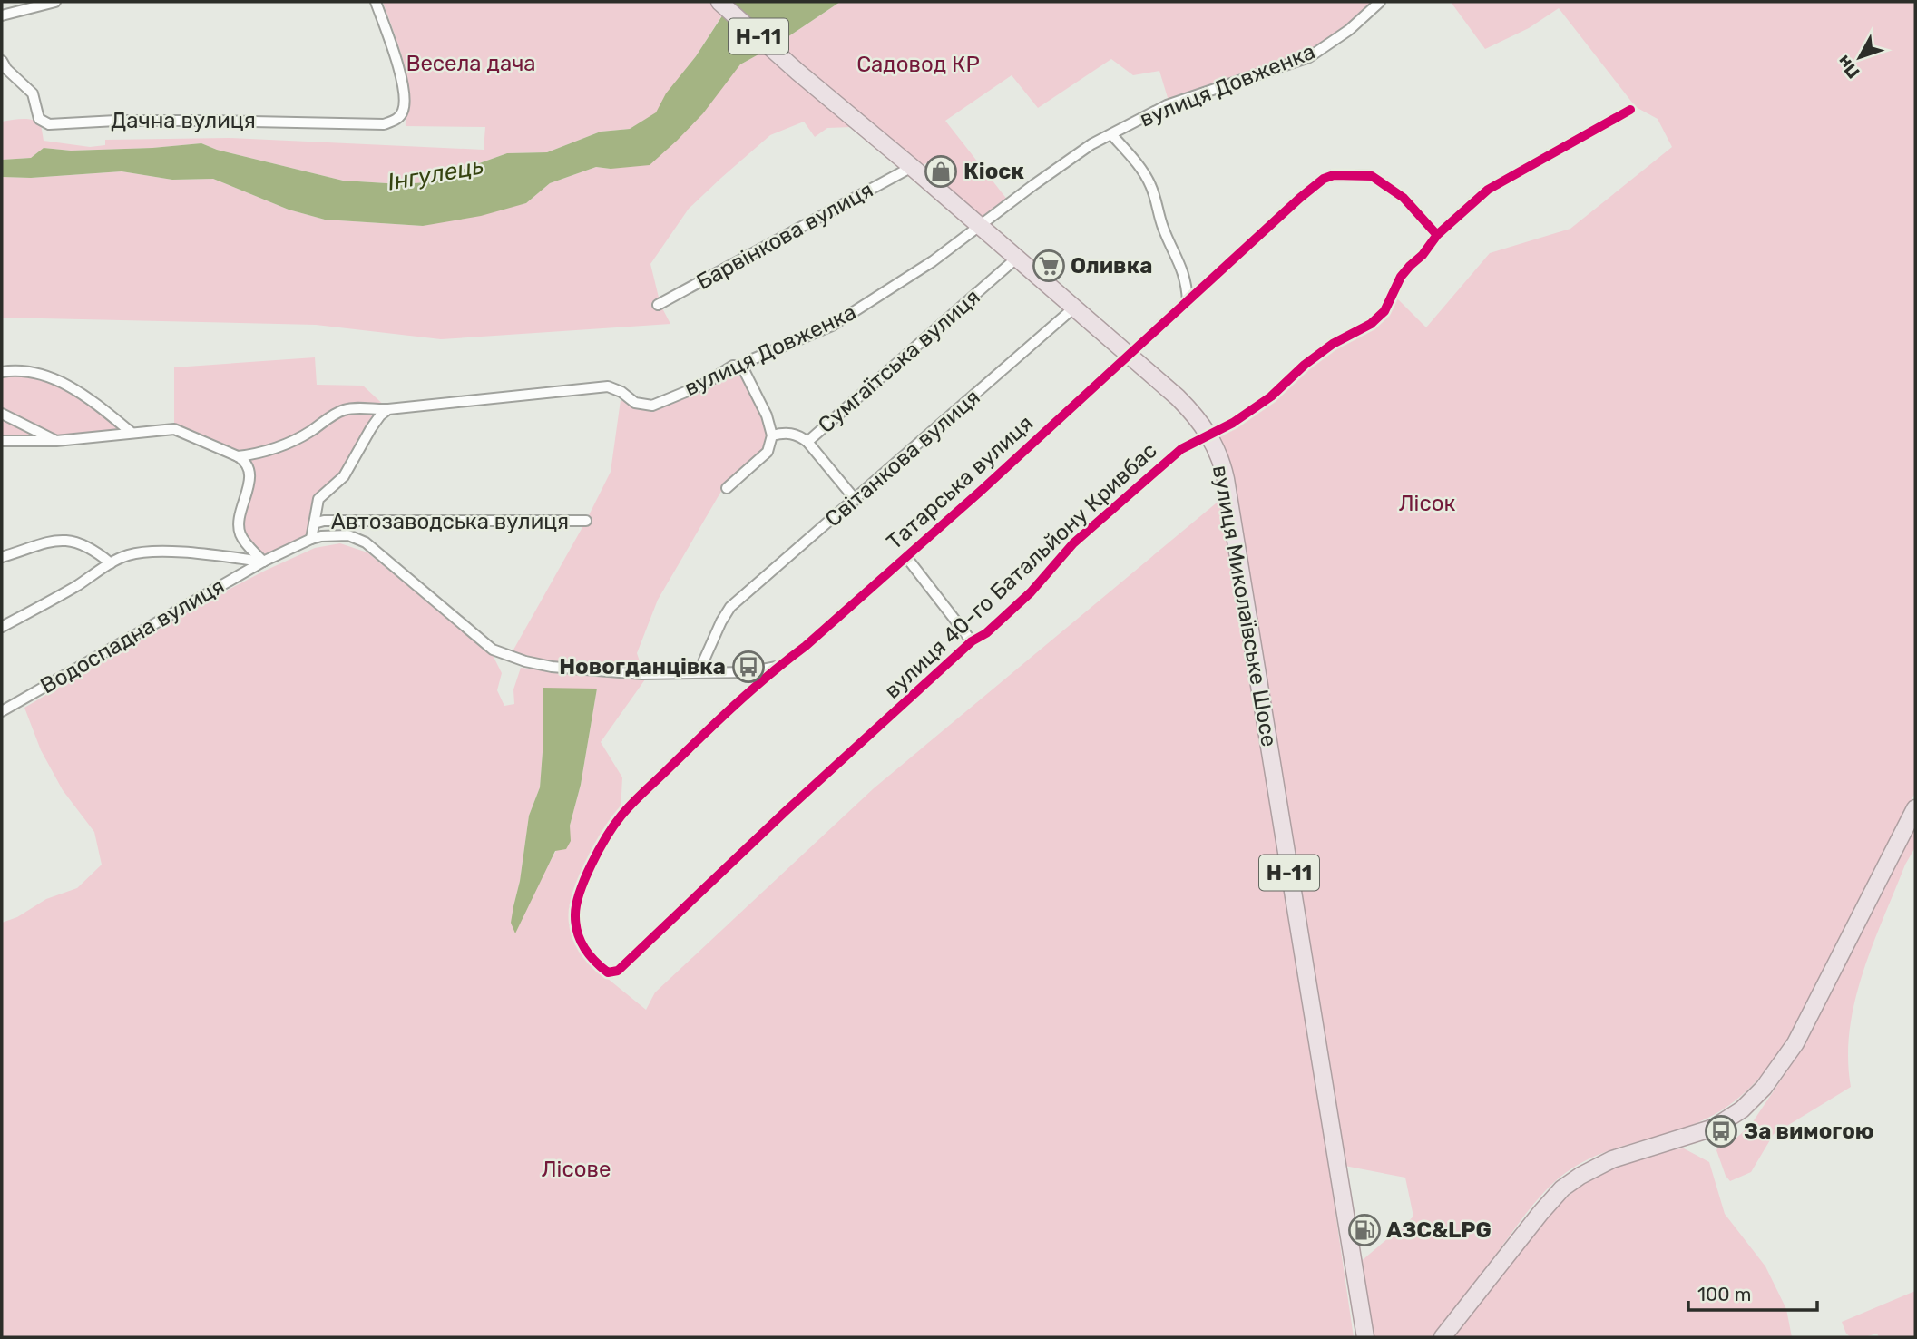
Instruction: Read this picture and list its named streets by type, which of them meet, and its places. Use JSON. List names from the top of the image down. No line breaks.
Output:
{"streets":{"main road":["Н-11","вулиця Миколаївське Шосе"],"street":["вулиця Довженка","Дачна вулиця","Барвінкова вулиця","Сумгаїтська вулиця","Світанкова вулиця","Татарська вулиця","Автозаводська вулиця","вулиця 40-го Батальйону Кривбас","Водоспадна вулиця"]},"crossings":[["вулиця Довженка","вулиця Миколаївське Шосе"],["Барвінкова вулиця","вулиця Миколаївське Шосе"],["Сумгаїтська вулиця","вулиця Миколаївське Шосе"],["Світанкова вулиця","вулиця Миколаївське Шосе"],["Світанкова вулиця","Водоспадна вулиця"],["Татарська вулиця","вулиця 40-го Батальйону Кривбас"],["Татарська вулиця","вулиця Миколаївське Шосе"],["Татарська вулиця","Водоспадна вулиця"],["вулиця 40-го Батальйону Кривбас","вулиця Миколаївське Шосе"]],"water":["Інгулець"],"parks":["Весела дача","Садовод КР","Лісок","Лісове"],"places":{"shop":["Кіоск"],"supermarket":["Оливка"],"bus stop":["Новогданцівка","За вимогою"],"fuel station":["АЗС&LPG"]},"scale_bar":"100 m","north":"bottom left"}
